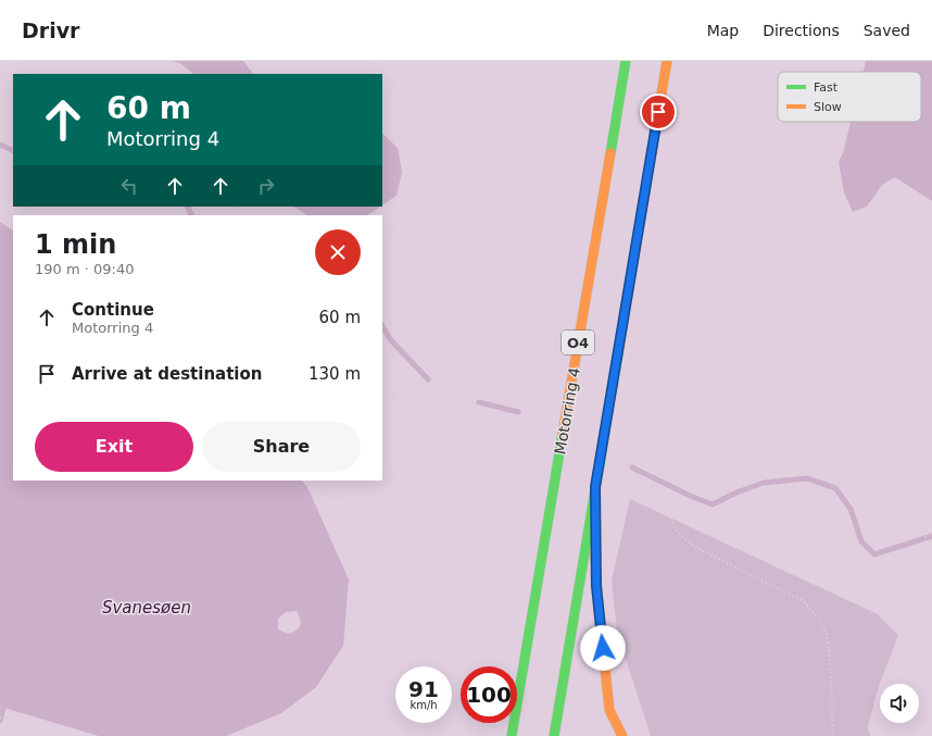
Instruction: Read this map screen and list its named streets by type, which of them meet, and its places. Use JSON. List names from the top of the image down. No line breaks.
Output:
{"streets":{"highway":["O4","Motorring 4"]},"water":["Svanesøen"],"legend":["Fast","Slow"],"page":{"header":"Drivr","nav":["Map","Directions","Saved"],"turn":["60 m","Motorring 4"],"heading":["1 min","190 m · 09:40"],"list":[{"name":"Continue","note":"Motorring 4","value":"60 m"},{"name":"Arrive at destination","value":"130 m"}],"buttons":["Exit","Share"],"speed":"91 km/h","limit":"100"}}
